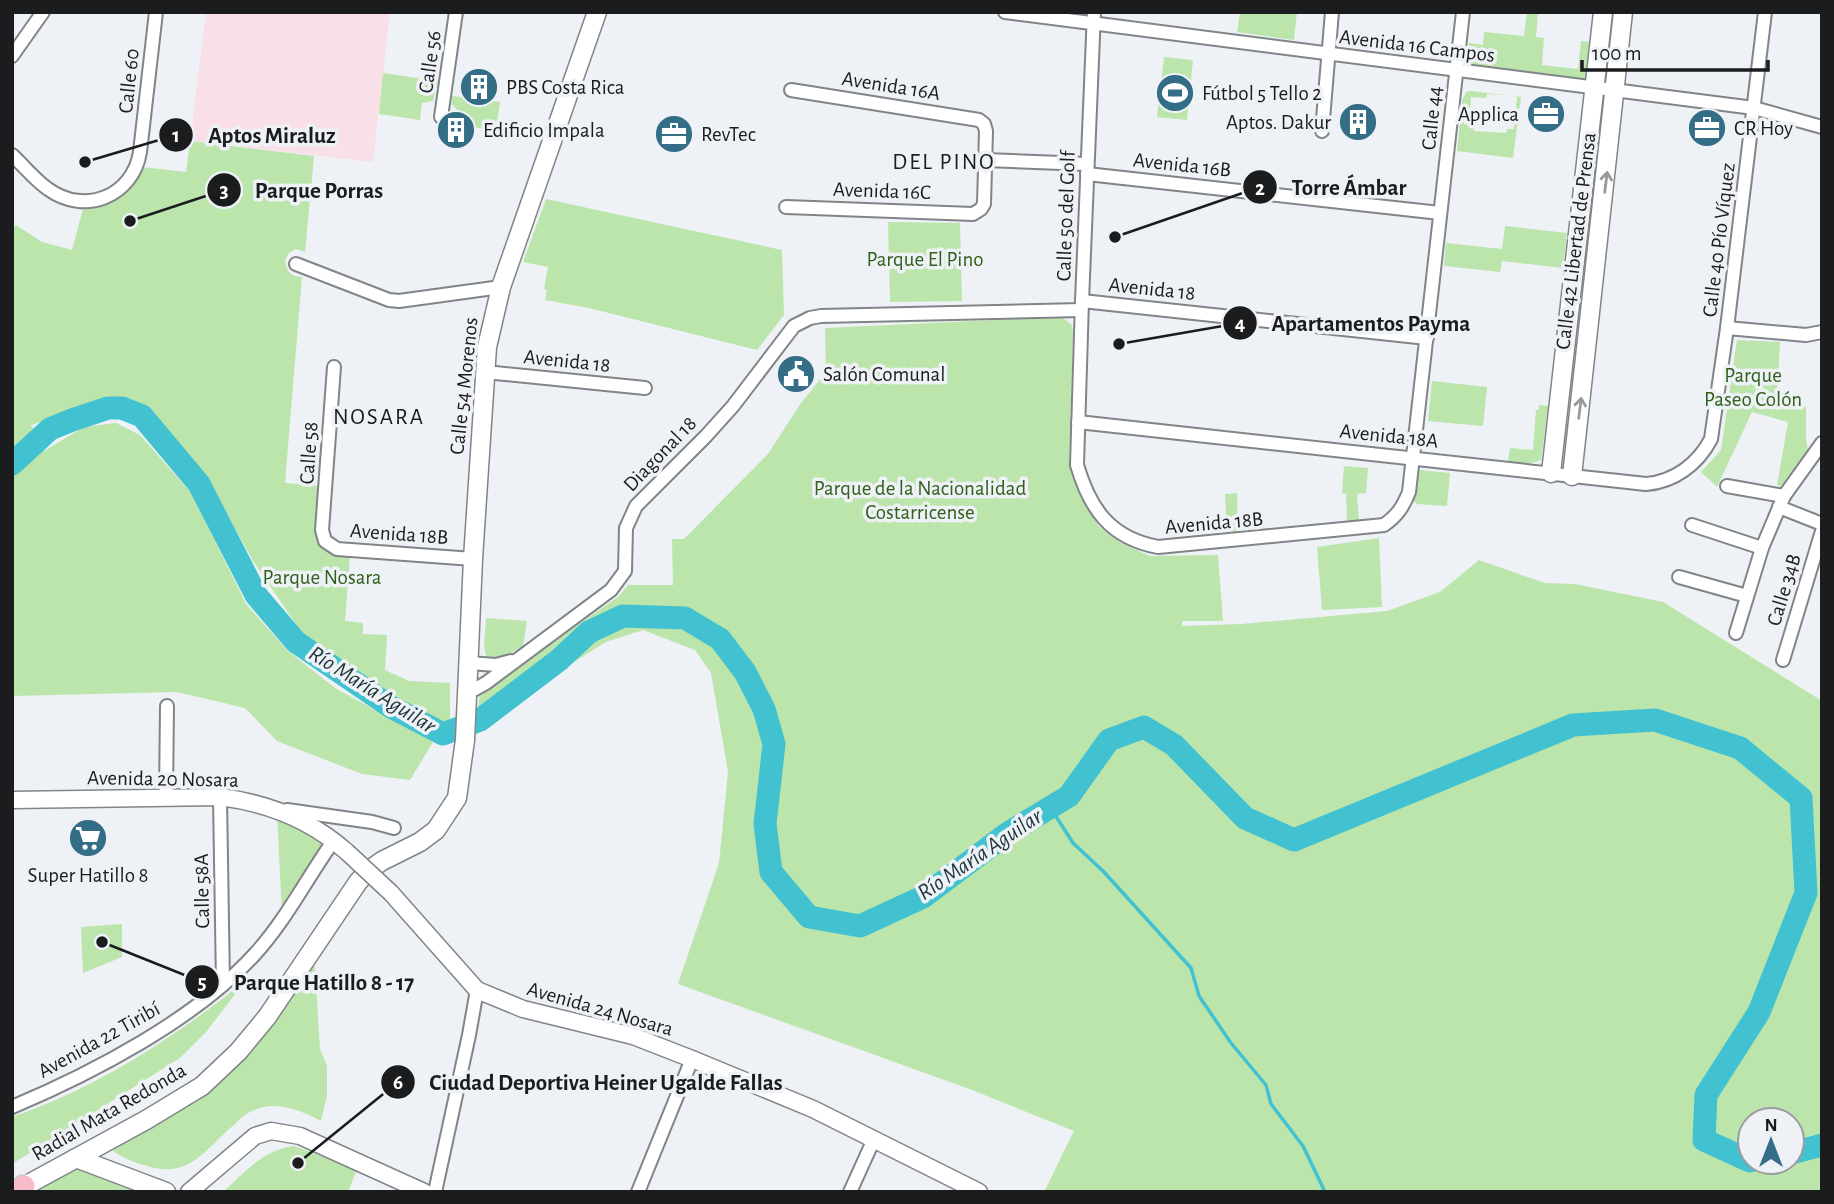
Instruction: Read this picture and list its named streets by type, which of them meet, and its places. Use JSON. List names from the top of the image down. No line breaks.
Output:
{"streets":{"main road":["Calle 42 Libertad de Prensa","Calle 54 Morenos","Radial Mata Redonda"],"street":["Avenida 16 Campos","Calle 56","Calle 60","Avenida 16A","Calle 44","Avenida 16B","Avenida 16C","Calle 50 del Golf","Calle 40 Pío Víquez","Avenida 18","Avenida 18A","Calle 58","Diagonal 18","Avenida 18B","Calle 34B","Avenida 20 Nosara","Calle 58A","Avenida 24 Nosara","Avenida 22 Tiribí"]},"crossings":[["Avenida 16 Campos","Calle 44"],["Avenida 16 Campos","Calle 50 del Golf"],["Avenida 16 Campos","Calle 40 Pío Víquez"],["Avenida 16 Campos","Calle 42 Libertad de Prensa"],["Avenida 16A","Avenida 16B"],["Avenida 16A","Avenida 16C"],["Calle 44","Avenida 16B"],["Calle 44","Avenida 18"],["Calle 44","Avenida 18A"],["Calle 44","Avenida 18B"],["Avenida 16B","Avenida 16C"],["Avenida 16B","Calle 50 del Golf"],["Calle 50 del Golf","Avenida 18"],["Calle 50 del Golf","Avenida 18A"],["Calle 50 del Golf","Avenida 18B"],["Calle 40 Pío Víquez","Avenida 18A"],["Calle 42 Libertad de Prensa","Avenida 18A"],["Avenida 18","Calle 54 Morenos"],["Avenida 18","Diagonal 18"],["Calle 54 Morenos","Diagonal 18"],["Calle 54 Morenos","Avenida 18B"],["Calle 54 Morenos","Radial Mata Redonda"],["Avenida 18A","Avenida 18B"],["Calle 58","Avenida 18B"],["Avenida 20 Nosara","Calle 58A"],["Calle 58A","Avenida 22 Tiribí"]],"districts":["DEL PINO","NOSARA"],"water":["Río María Aguilar"],"parks":["Parque El Pino","Parque Paseo Colón","Parque de la Nacionalidad Costarricense","Parque Nosara"],"places":{"building":["PBS Costa Rica","Aptos. Dakur","Edificio Impala"],"sports":["Fútbol 5 Tello 2"],"office":["Applica","CR Hoy","RevTec"],"other":["Aptos Miraluz","Parque Porras","Torre Ámbar","Apartamentos Payma","Parque Hatillo 8 - 17","Ciudad Deportiva Heiner Ugalde Fallas"],"public building":["Salón Comunal"],"supermarket":["Super Hatillo 8"]},"scale_bar":"100 m","north":"top"}
